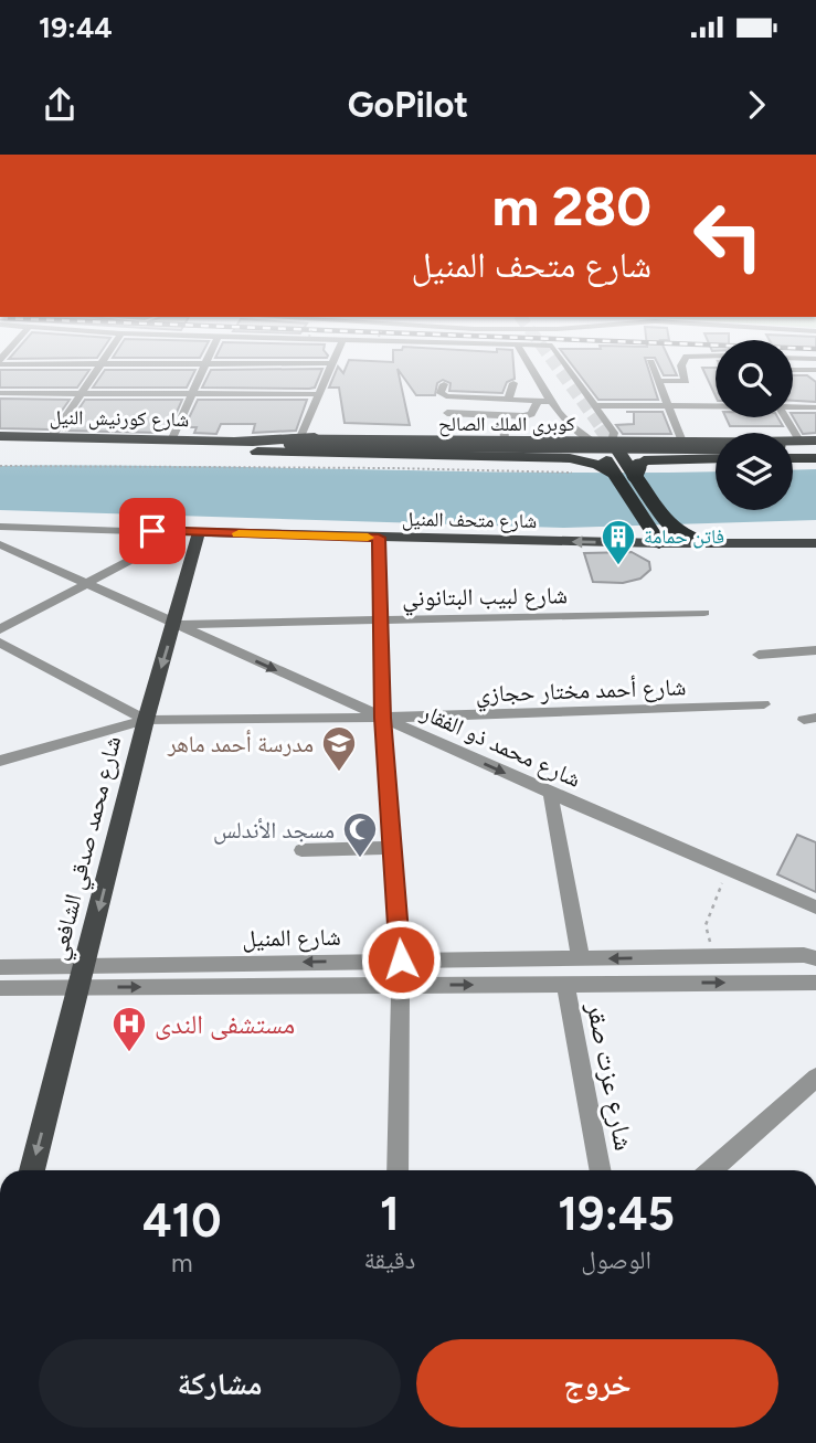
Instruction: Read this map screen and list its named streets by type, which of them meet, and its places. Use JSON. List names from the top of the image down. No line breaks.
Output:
{"streets":{"highway":["شارع كورنيش النيل","كوبرى الملك الصالح"],"main road":["شارع متحف المنيل","شارع محمد صدقي الشافعي"],"street":["شارع لبيب البتانوني","شارع أحمد مختار حجازي","شارع محمد ذو الفقار","شارع المنيل","شارع عزت صقر"]},"crossings":[["شارع كورنيش النيل","كوبرى الملك الصالح"],["شارع متحف المنيل","شارع محمد صدقي الشافعي"],["شارع لبيب البتانوني","شارع محمد ذو الفقار"],["شارع لبيب البتانوني","شارع محمد صدقي الشافعي"],["شارع أحمد مختار حجازي","شارع محمد ذو الفقار"],["شارع أحمد مختار حجازي","شارع محمد صدقي الشافعي"],["شارع محمد ذو الفقار","شارع محمد صدقي الشافعي"],["شارع محمد صدقي الشافعي","شارع المنيل"],["شارع المنيل","شارع عزت صقر"]],"one_way":["شارع متحف المنيل","شارع محمد ذو الفقار","شارع محمد صدقي الشافعي"],"places":{"building":["فاتن حمامة"],"school or university":["مدرسة أحمد ماهر"],"mosque":["مسجد الأندلس"],"hospital":["مستشفى الندى"]},"page":{"status":"19:44","header":"GoPilot","turn":["280 m","شارع متحف المنيل"],"eta":["19:45","الوصول","1","دقيقة","410","m"],"buttons":["خروج","مشاركة"]}}
